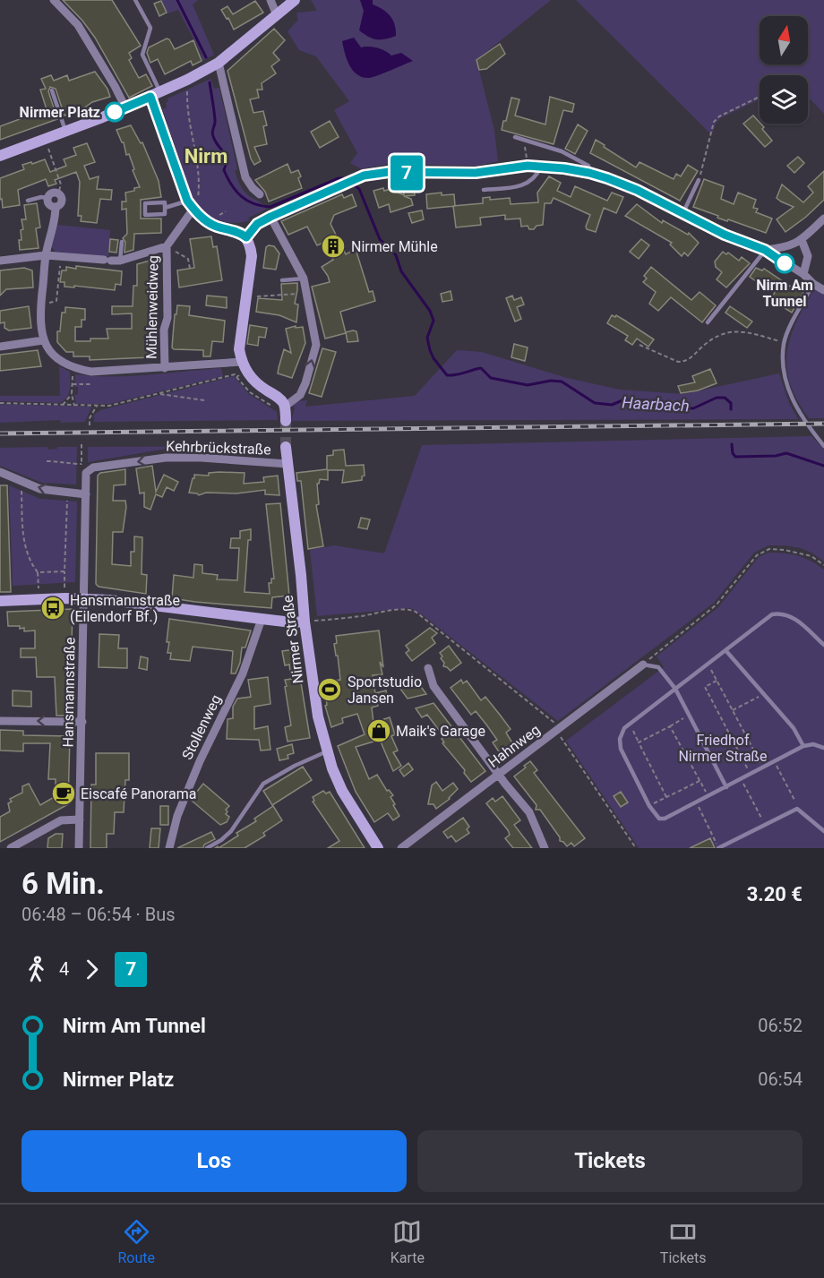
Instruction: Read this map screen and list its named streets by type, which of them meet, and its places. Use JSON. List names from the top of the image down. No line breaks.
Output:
{"streets":{"street":["Mühlenweidweg","Kehrbrückstraße","Nirmer Straße","Hansmannstraße","Stollenweg","Hahnweg"]},"crossings":[["Kehrbrückstraße","Nirmer Straße"],["Kehrbrückstraße","Hansmannstraße"]],"one_way":["Kehrbrückstraße"],"districts":["Nirm"],"water":["Haarbach"],"parks":["Friedhof Nirmer Straße"],"places":{"other":["Nirmer Platz","Nirm Am Tunnel"],"building":["Nirmer Mühle"],"bus stop":["Hansmannstraße (Eilendorf Bf.)"],"sports":["Sportstudio Jansen"],"shop":["Maik's Garage"],"cafe":["Eiscafé Panorama"]},"lines":["bus line 7"],"north":"top","page":{"on_map":"7","heading":["6 Min.","06:48 – 06:54 · Bus","3.20 €"],"legs":["4","7"],"list":[{"name":"Nirm Am Tunnel","value":"06:52"},{"name":"Nirmer Platz","value":"06:54"}],"buttons":["Los","Tickets"],"tabs":["Route","Karte","Tickets"]}}
